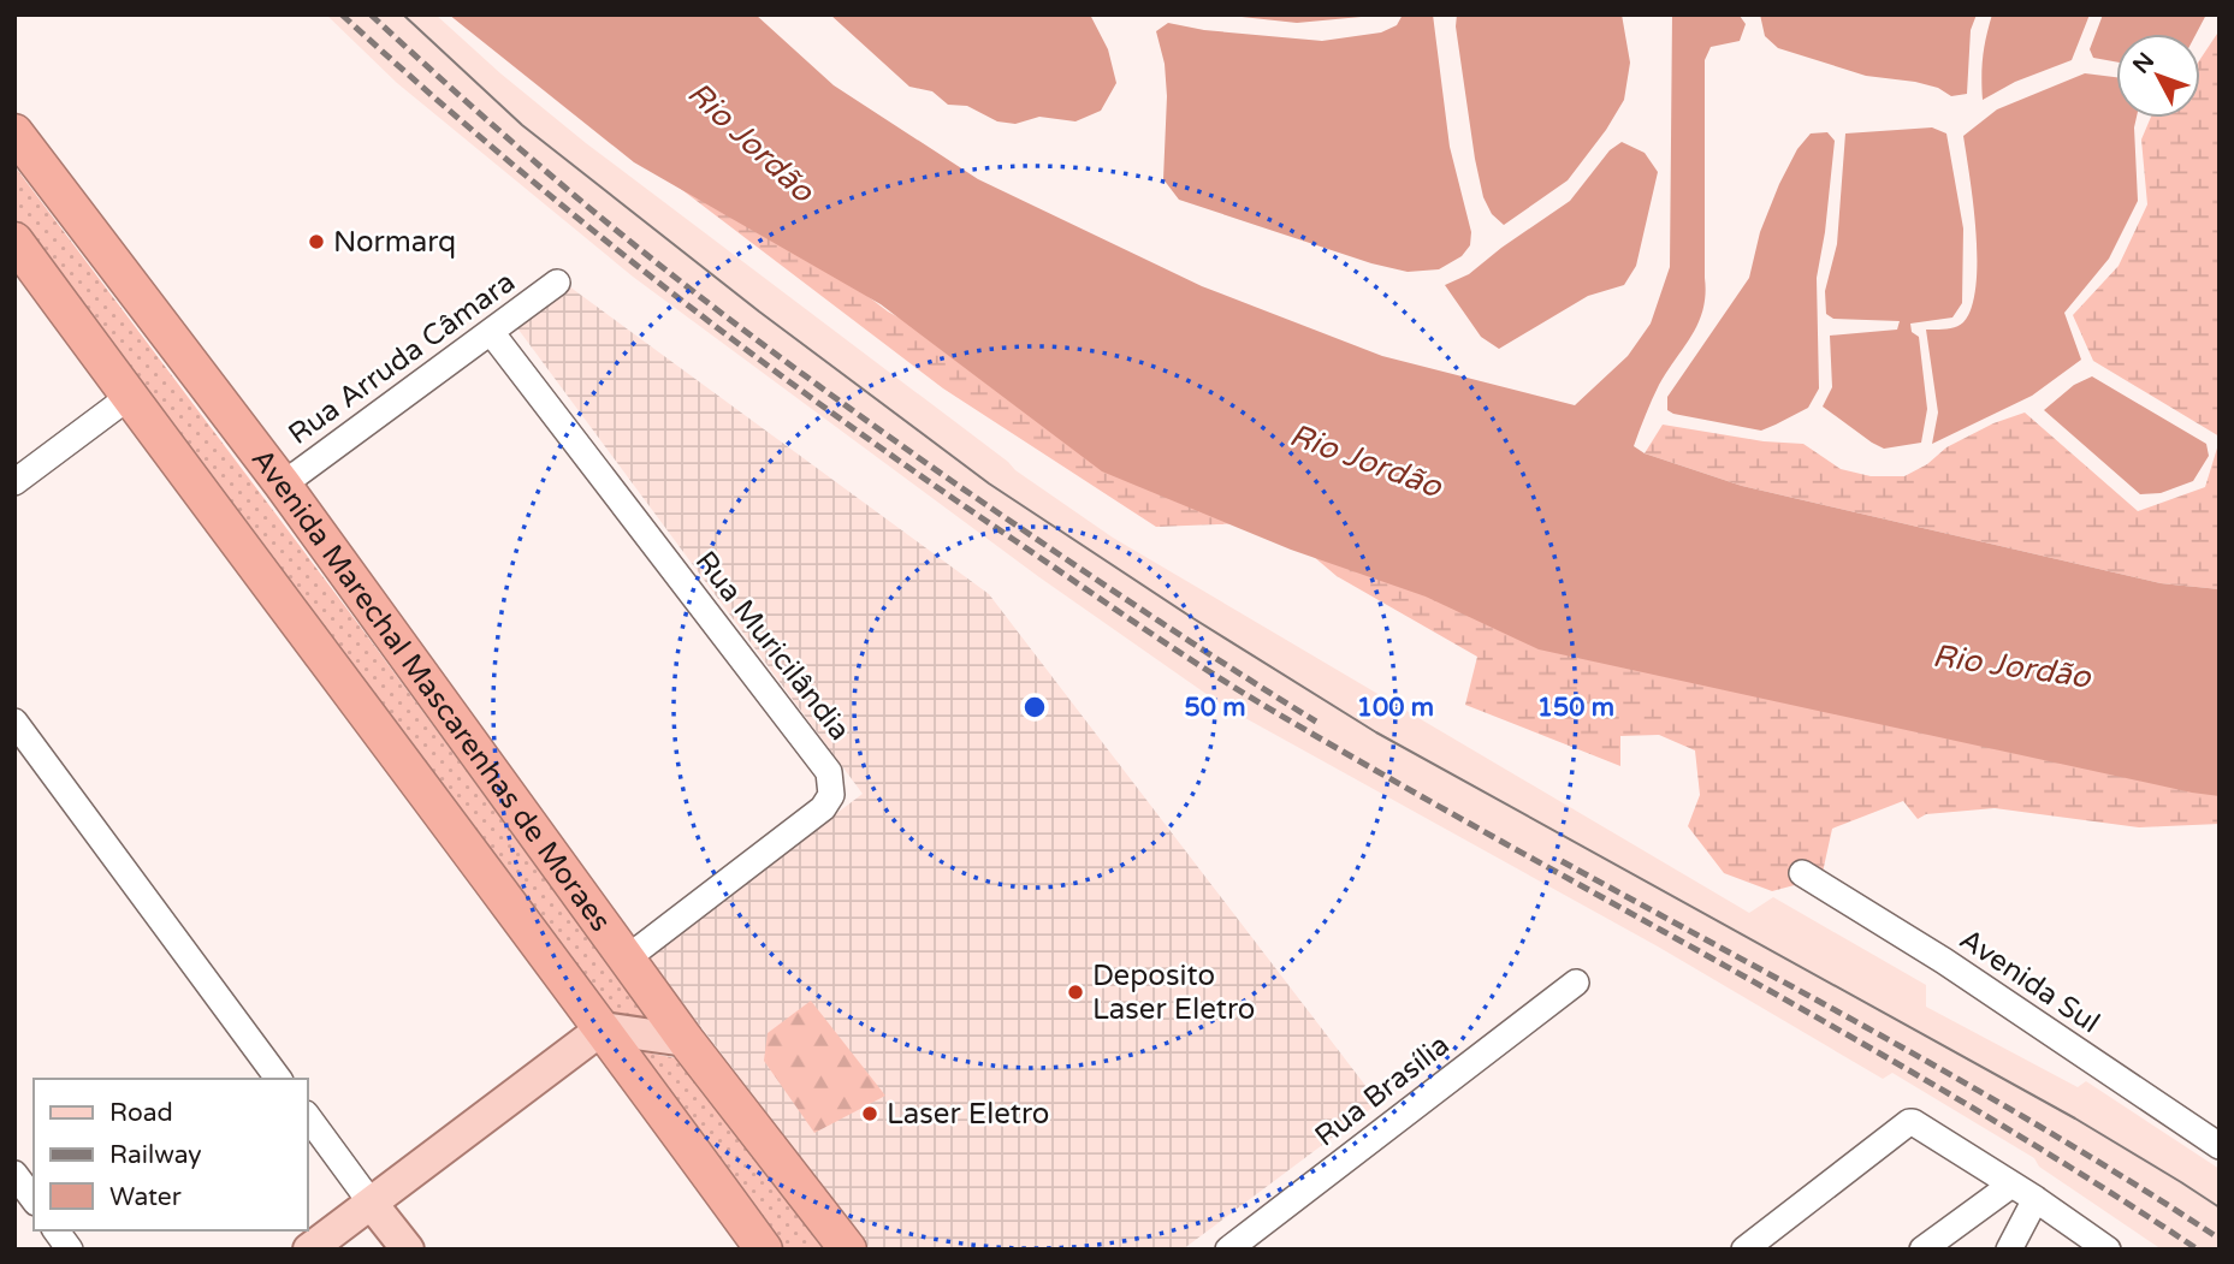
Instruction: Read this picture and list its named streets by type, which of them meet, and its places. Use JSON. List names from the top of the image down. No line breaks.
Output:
{"streets":{"highway":["Avenida Marechal Mascarenhas de Moraes"],"street":["Rua Arruda Câmara","Rua Muricilândia","Avenida Sul","Rua Brasília"]},"crossings":[["Rua Arruda Câmara","Rua Muricilândia"],["Rua Arruda Câmara","Avenida Marechal Mascarenhas de Moraes"],["Rua Muricilândia","Avenida Marechal Mascarenhas de Moraes"]],"water":["Rio Jordão"],"places":["Normarq","Deposito Laser Eletro","Laser Eletro"],"legend":["Road","Railway","Water"],"north":"top left","rings":["50 m","100 m","150 m"]}
